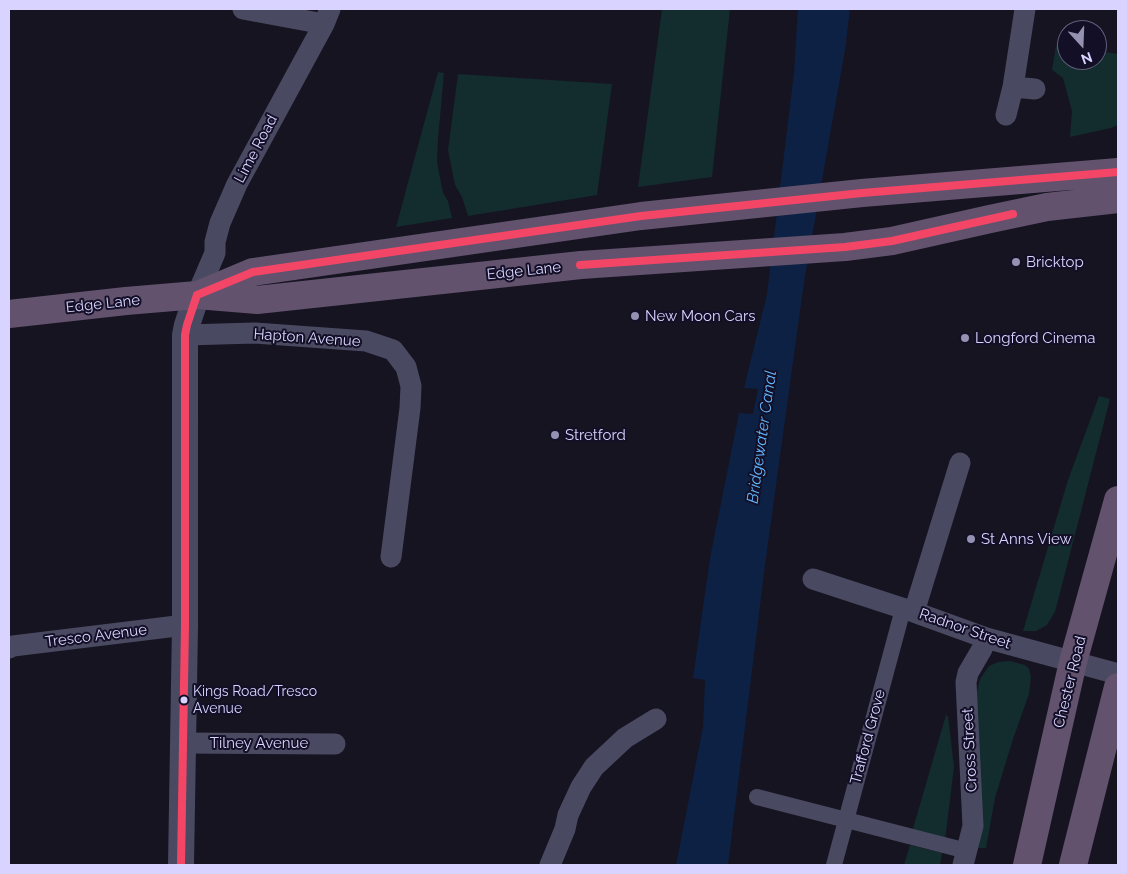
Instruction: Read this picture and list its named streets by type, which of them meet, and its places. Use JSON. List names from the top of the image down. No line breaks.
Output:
{"streets":{"highway":["Edge Lane","Chester Road"],"street":["Lime Road","Hapton Avenue","Radnor Street","Tresco Avenue","Trafford Grove","Tilney Avenue","Cross Street"]},"crossings":[["Lime Road","Edge Lane"],["Radnor Street","Chester Road"],["Radnor Street","Trafford Grove"],["Radnor Street","Cross Street"]],"water":["Bridgewater Canal"],"places":["Bricktop","New Moon Cars","Longford Cinema","Stretford","St Anns View","Kings Road/Tresco Avenue"],"north":"bottom"}
